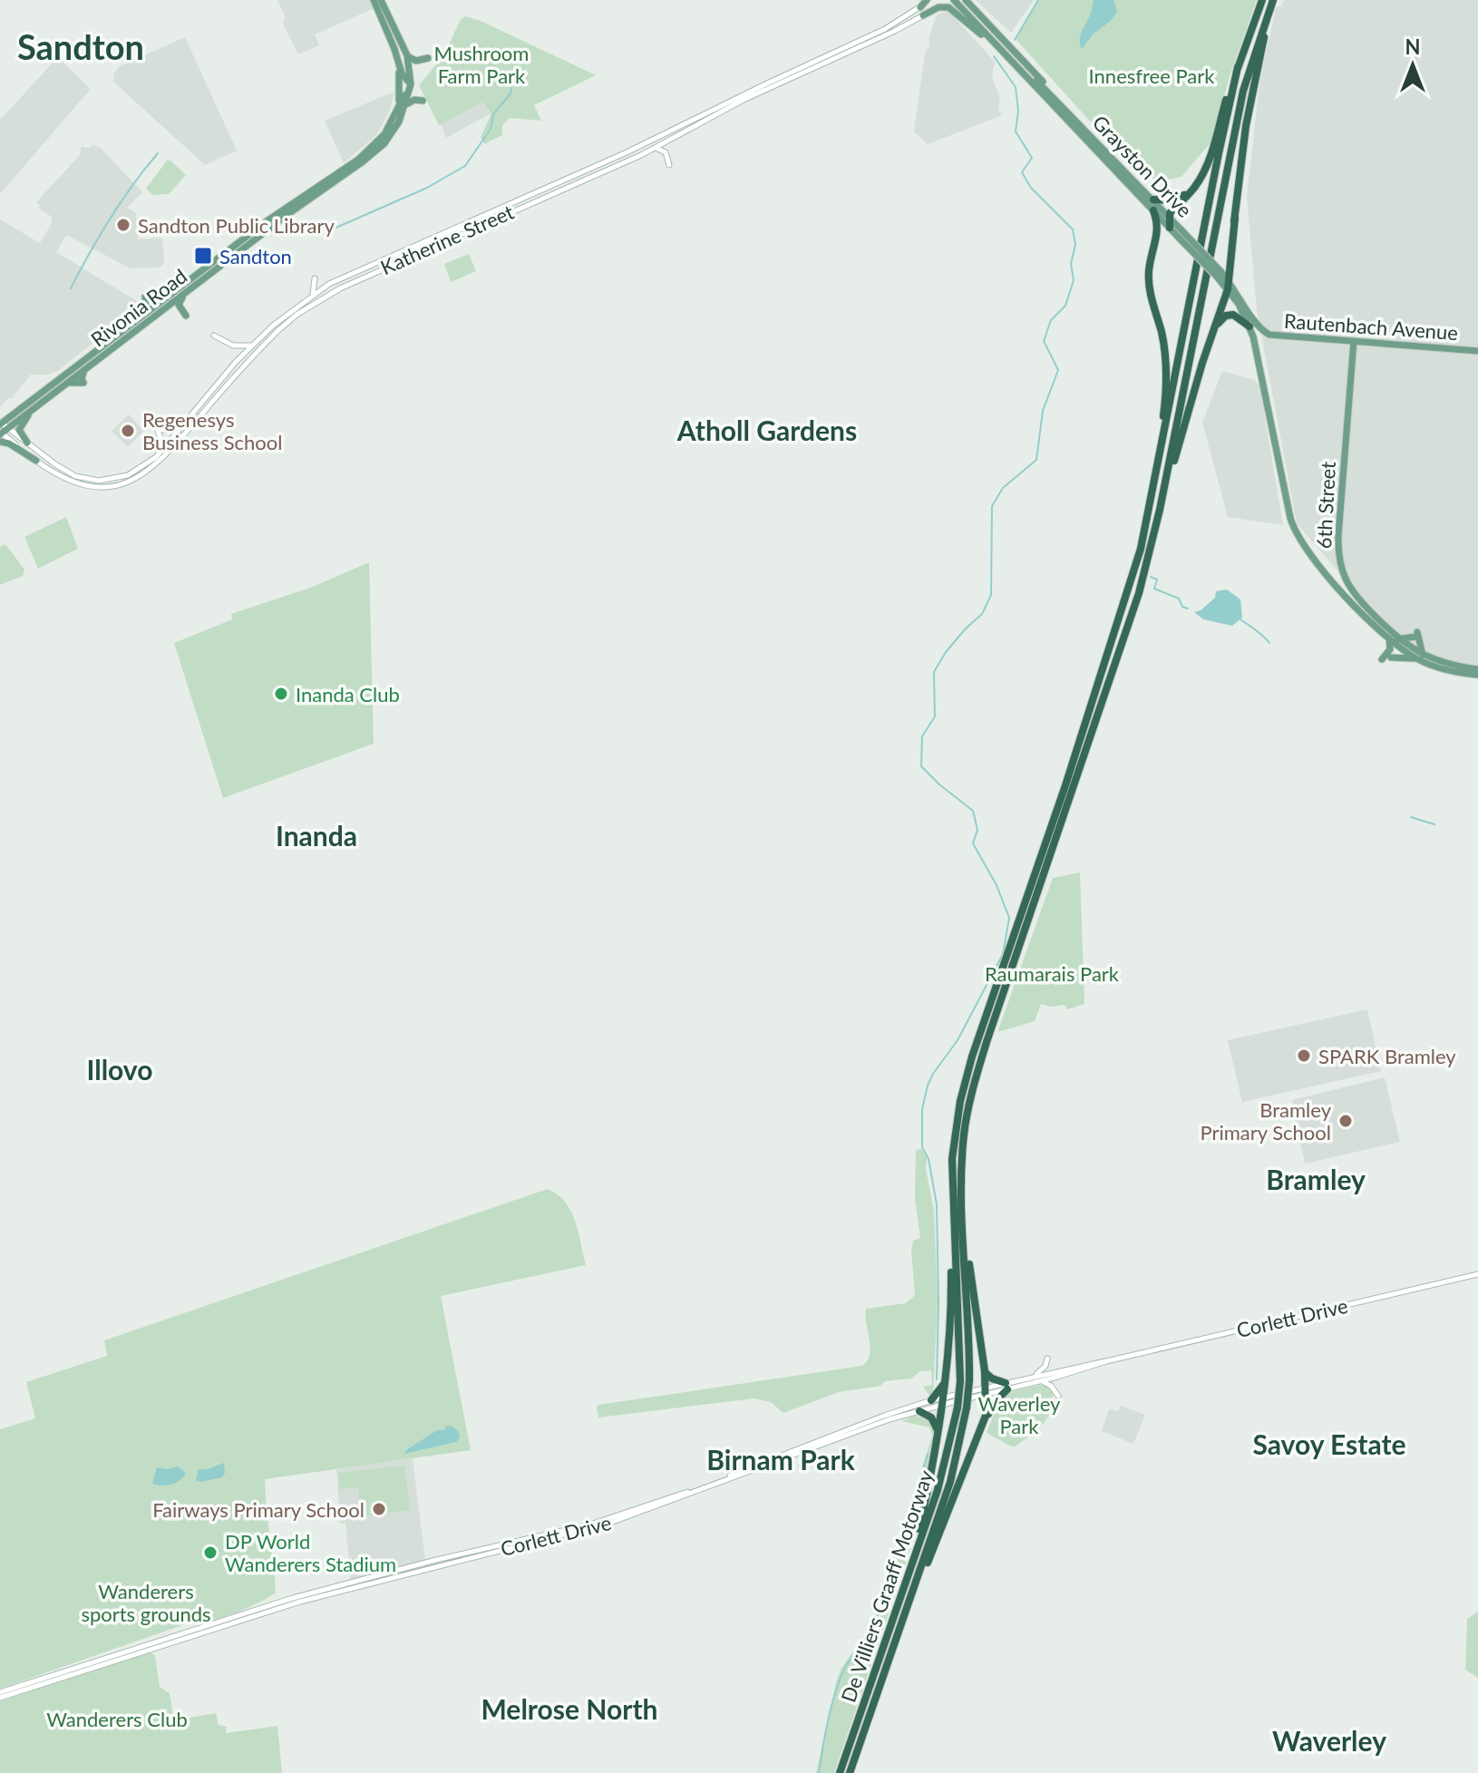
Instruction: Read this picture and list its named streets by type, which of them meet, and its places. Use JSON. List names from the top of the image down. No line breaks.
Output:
{"streets":{"highway":["De Villiers Graaff Motorway"],"main road":["Grayston Drive","Katherine Street","Rivonia Road","Rautenbach Avenue","6th Street","Corlett Drive"]},"crossings":[["Grayston Drive","Rautenbach Avenue"],["Grayston Drive","6th Street"],["Katherine Street","Rivonia Road"],["Rautenbach Avenue","6th Street"]],"districts":["Sandton","Atholl Gardens","Inanda","Illovo","Bramley","Savoy Estate","Birnam Park","Melrose North","Waverley"],"parks":["Mushroom Farm Park","Innesfree Park","Raumarais Park","Waverley Park","Wanderers sports grounds","Wanderers Club"],"places":{"other":["Sandton Public Library","Regenesys Business School","Inanda Club","SPARK Bramley","Bramley Primary School","Fairways Primary School","DP World Wanderers Stadium"],"transit":["Sandton"]},"north":"top"}
